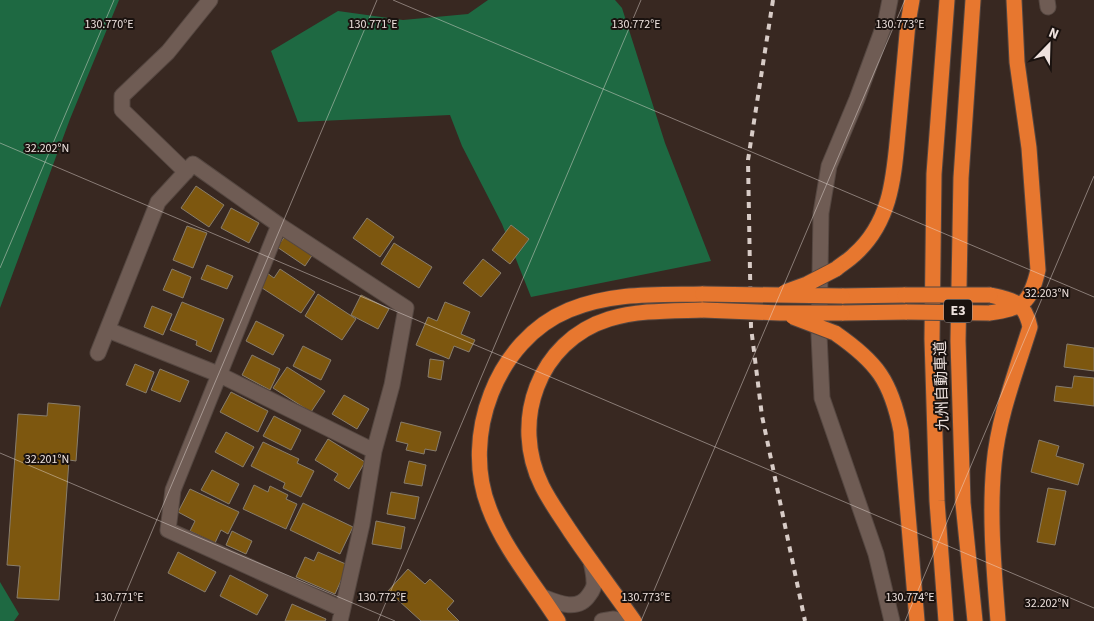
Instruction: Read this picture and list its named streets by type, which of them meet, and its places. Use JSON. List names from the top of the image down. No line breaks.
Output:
{"streets":{"highway":["E3","九州自動車道"]},"north":"top right","coordinates":["130.770°E","130.771°E","130.772°E","130.773°E","32.202°N","32.203°N","32.201°N","130.774°E"]}
